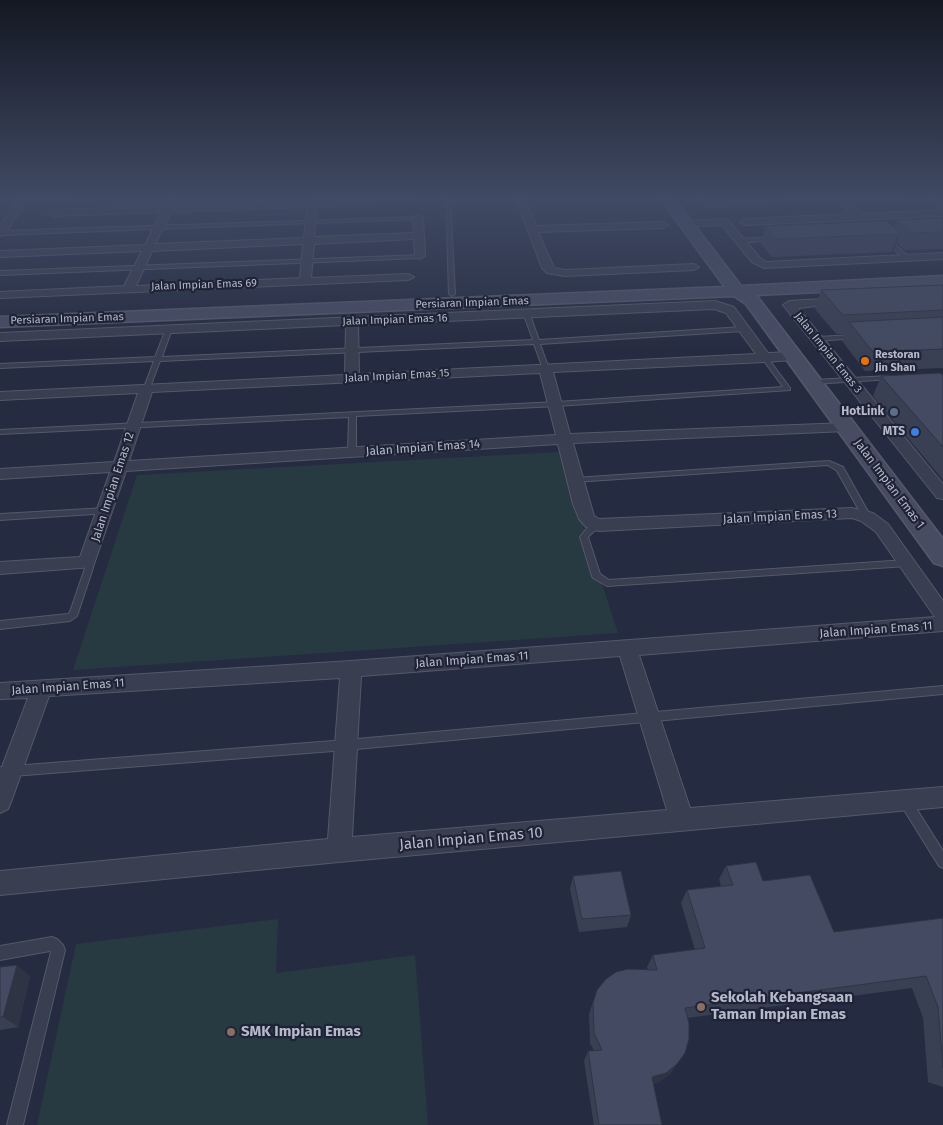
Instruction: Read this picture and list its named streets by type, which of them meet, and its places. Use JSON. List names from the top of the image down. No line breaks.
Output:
{"streets":{"main road":["Persiaran Impian Emas","Jalan Impian Emas 1"],"street":["Jalan Impian Emas 69","Jalan Impian Emas 16","Jalan Impian Emas 3","Jalan Impian Emas 15","Jalan Impian Emas 14","Jalan Impian Emas 12","Jalan Impian Emas 13","Jalan Impian Emas 11","Jalan Impian Emas 10"]},"crossings":[["Persiaran Impian Emas","Jalan Impian Emas 1"],["Jalan Impian Emas 16","Jalan Impian Emas 15"],["Jalan Impian Emas 16","Jalan Impian Emas 12"],["Jalan Impian Emas 15","Jalan Impian Emas 1"],["Jalan Impian Emas 15","Jalan Impian Emas 12"],["Jalan Impian Emas 14","Jalan Impian Emas 1"],["Jalan Impian Emas 14","Jalan Impian Emas 12"]],"places":["Restoran Jin Shan","HotLink","MTS","Sekolah Kebangsaan Taman Impian Emas","SMK Impian Emas"]}
